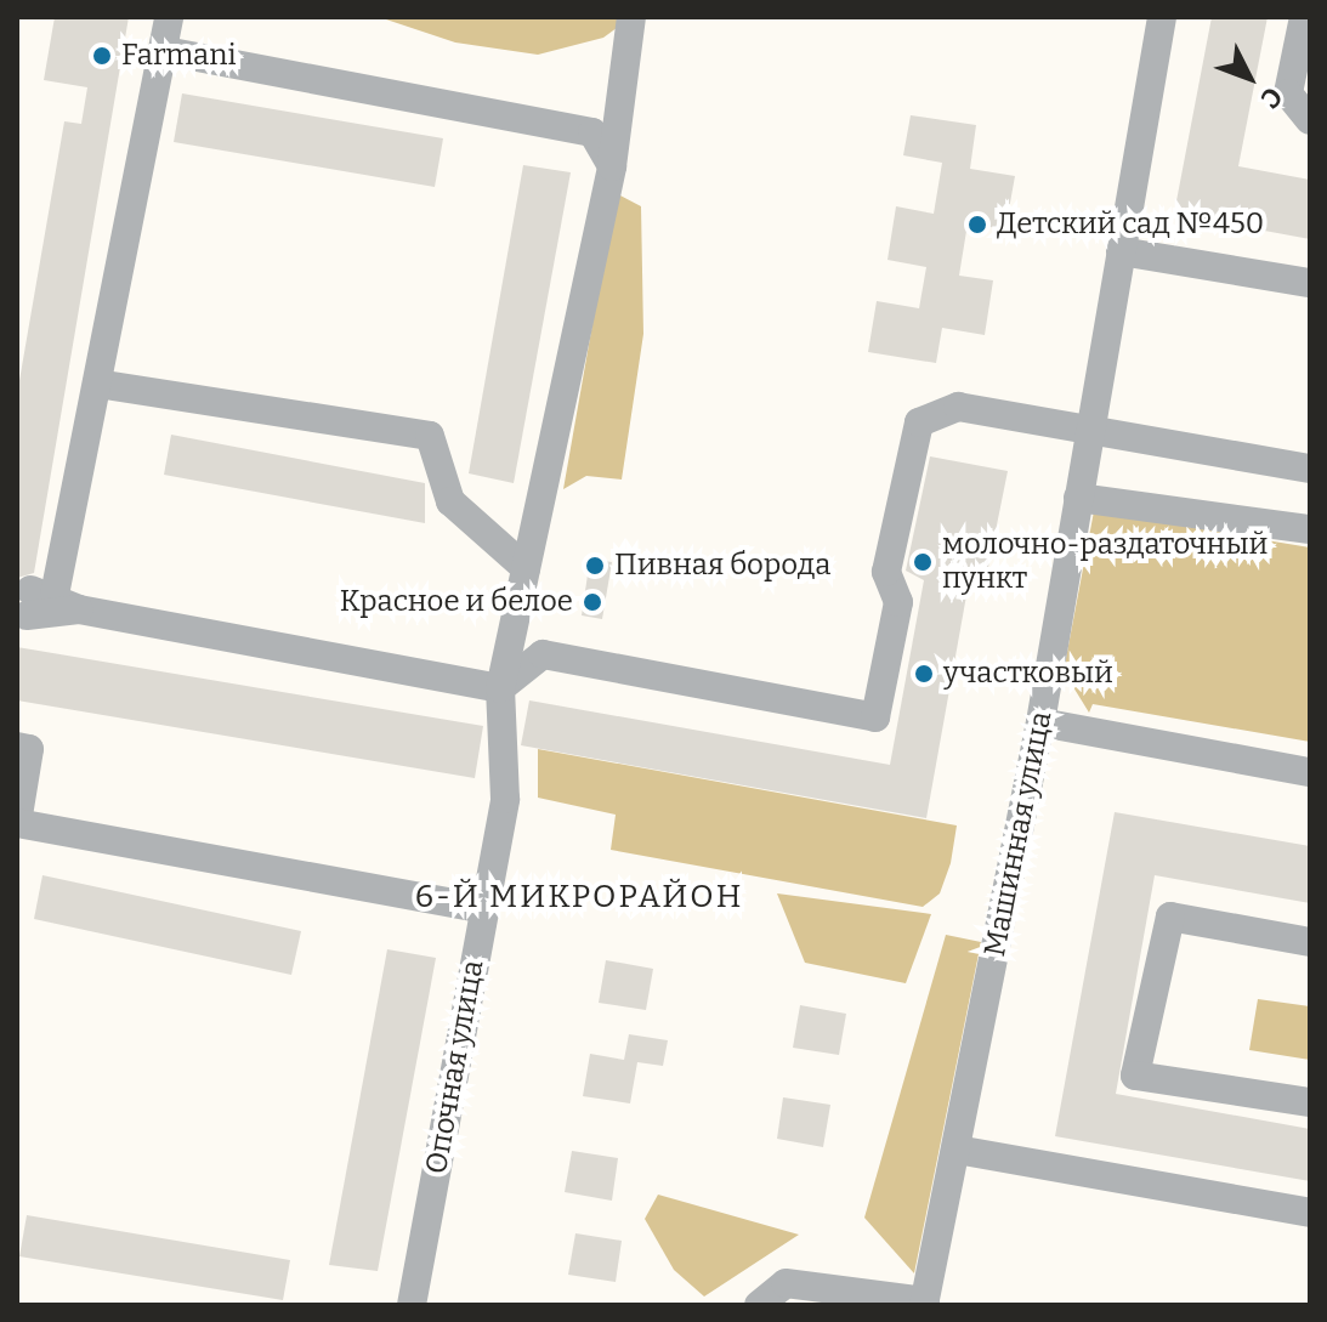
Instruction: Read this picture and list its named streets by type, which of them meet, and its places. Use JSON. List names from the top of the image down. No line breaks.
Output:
{"streets":{"street":["Машинная улица","Опочная улица"]},"districts":["6-Й МИКРОРАЙОН"],"places":["Farmani","Детский сад №450","молочно-раздаточный пункт","Пивная борода","Красное и белое","участковый"],"north":"bottom right"}
